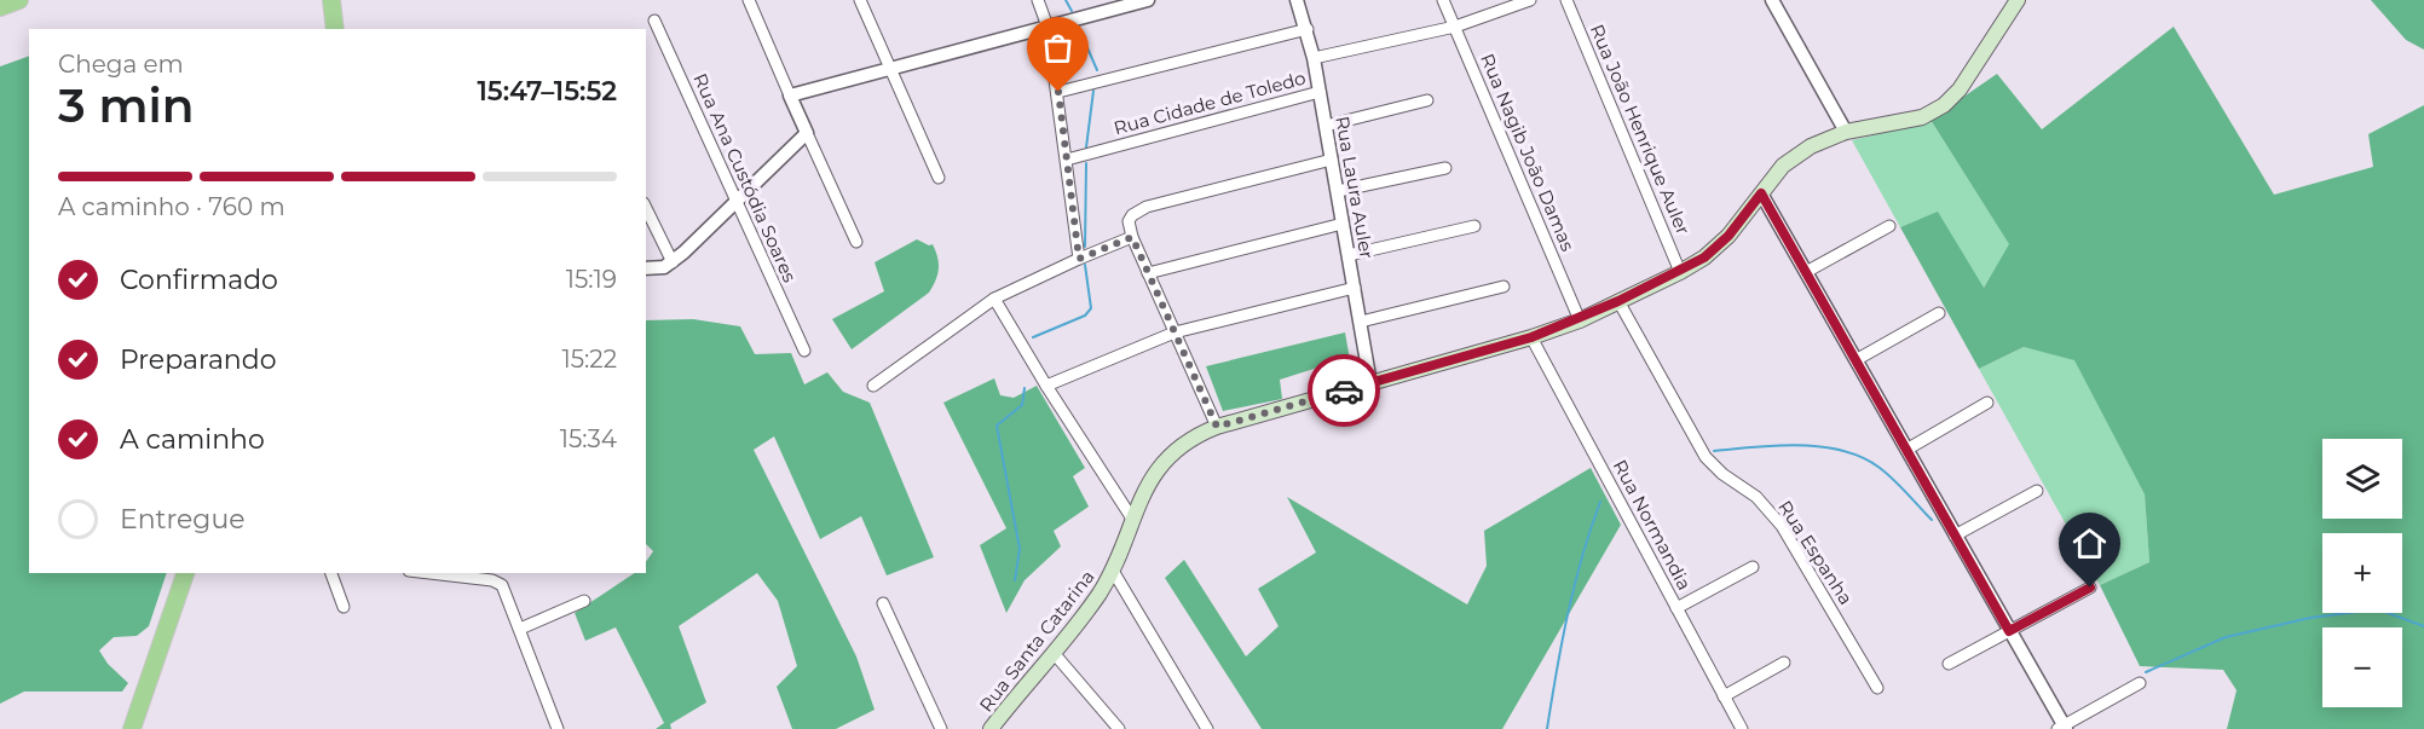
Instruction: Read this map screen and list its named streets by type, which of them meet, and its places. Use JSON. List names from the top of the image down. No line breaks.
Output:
{"streets":{"main road":["Rua Santa Catarina"],"street":["Rua Cidade de Toledo","Rua João Henrique Auler","Rua Nagib João Damas","Rua Ana Custódia Soares","Rua Laura Auler","Rua Normandia","Rua Espanha"]},"crossings":[["Rua Cidade de Toledo","Rua Laura Auler"],["Rua João Henrique Auler","Rua Santa Catarina"],["Rua Nagib João Damas","Rua Santa Catarina"],["Rua Laura Auler","Rua Santa Catarina"],["Rua Normandia","Rua Santa Catarina"],["Rua Espanha","Rua Santa Catarina"]],"page":{"heading":["3 min","Chega em","15:47–15:52"],"bar":"A caminho · 760 m","list":[["Confirmado","15:19"],["Preparando","15:22"],["A caminho","15:34"],"Entregue"],"map_buttons":["+","−"]}}
